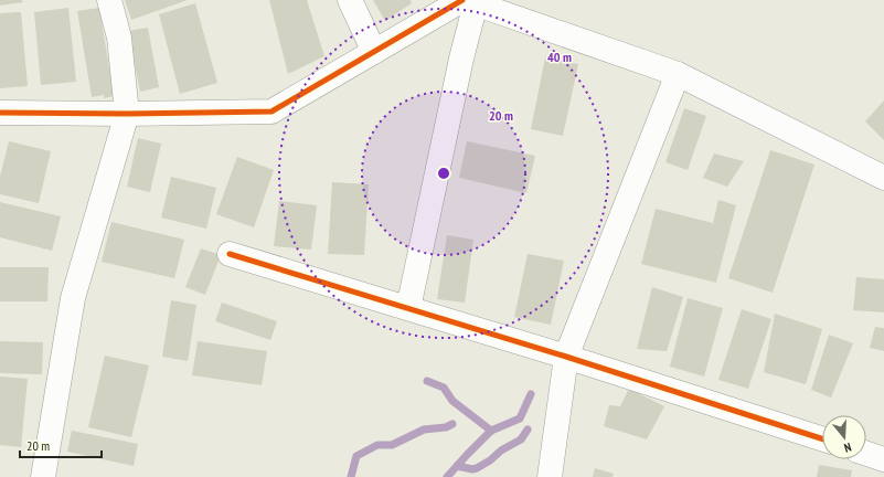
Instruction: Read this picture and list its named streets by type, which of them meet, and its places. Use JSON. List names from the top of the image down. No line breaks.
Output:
{"scale_bar":"20 m","north":"bottom","rings":["40 m","20 m"]}
